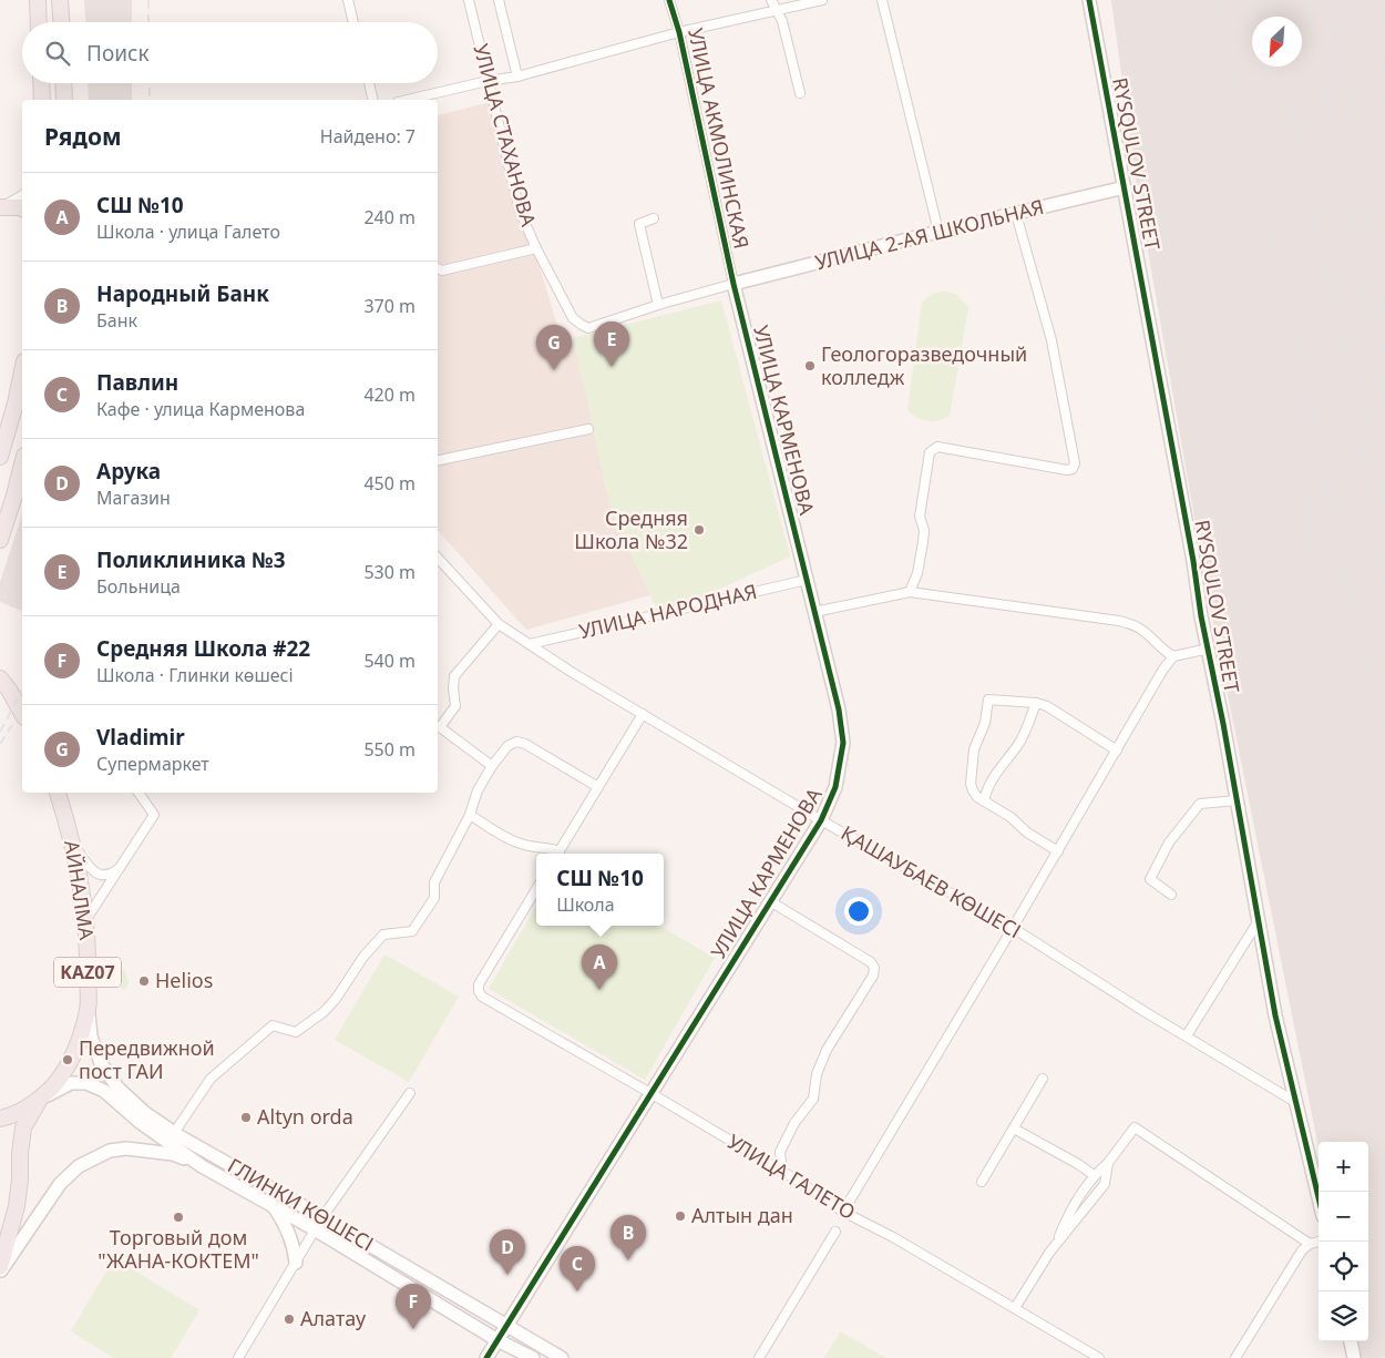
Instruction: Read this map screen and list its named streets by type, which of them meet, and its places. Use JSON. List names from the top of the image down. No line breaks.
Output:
{"streets":{"highway":["АЙНАЛМА","KAZ07"],"street":["УЛИЦА СТАХАНОВА","УЛИЦА АКМОЛИНСКАЯ","RYSQULOV STREET","УЛИЦА 2-АЯ ШКОЛЬНАЯ","УЛИЦА КАРМЕНОВА","УЛИЦА НАРОДНАЯ","ҚАШАУБАЕВ КӨШЕСІ","УЛИЦА ГАЛЕТО","ГЛИНКИ КӨШЕСІ"]},"crossings":[["УЛИЦА АКМОЛИНСКАЯ","УЛИЦА 2-АЯ ШКОЛЬНАЯ"],["УЛИЦА АКМОЛИНСКАЯ","УЛИЦА КАРМЕНОВА"],["RYSQULOV STREET","УЛИЦА 2-АЯ ШКОЛЬНАЯ"],["RYSQULOV STREET","ҚАШАУБАЕВ КӨШЕСІ"],["УЛИЦА 2-АЯ ШКОЛЬНАЯ","УЛИЦА КАРМЕНОВА"],["УЛИЦА КАРМЕНОВА","УЛИЦА НАРОДНАЯ"],["УЛИЦА КАРМЕНОВА","ҚАШАУБАЕВ КӨШЕСІ"],["УЛИЦА КАРМЕНОВА","УЛИЦА ГАЛЕТО"],["УЛИЦА КАРМЕНОВА","ГЛИНКИ КӨШЕСІ"],["УЛИЦА НАРОДНАЯ","ҚАШАУБАЕВ КӨШЕСІ"],["АЙНАЛМА","KAZ07"],["АЙНАЛМА","ГЛИНКИ КӨШЕСІ"],["KAZ07","ГЛИНКИ КӨШЕСІ"]],"places":["Геологоразведочный колледж","Средняя Школа №32","Helios","Передвижной пост ГАИ","Altyn orda","Алтын дан","Торговый дом \"ЖАНА-КОКТЕМ\"","Алатау"],"north":"bottom left","page":{"search":"Поиск","heading":["Рядом","Найдено: 7"],"list":[{"mark":"A","name":"СШ №10","note":"Школа · улица Галето","value":"240 m"},{"mark":"B","name":"Народный Банк","note":"Банк","value":"370 m"},{"mark":"C","name":"Павлин","note":"Кафе · улица Карменова","value":"420 m"},{"mark":"D","name":"Арука","note":"Магазин","value":"450 m"},{"mark":"E","name":"Поликлиника №3","note":"Больница","value":"530 m"},{"mark":"F","name":"Средняя Школа #22","note":"Школа · Глинки көшесі","value":"540 m"},{"mark":"G","name":"Vladimir","note":"Супермаркет","value":"550 m"}],"pins":["E","G","A","B","D","C","F"],"popup":["СШ №10","Школа"],"map_buttons":["+","−"]}}
